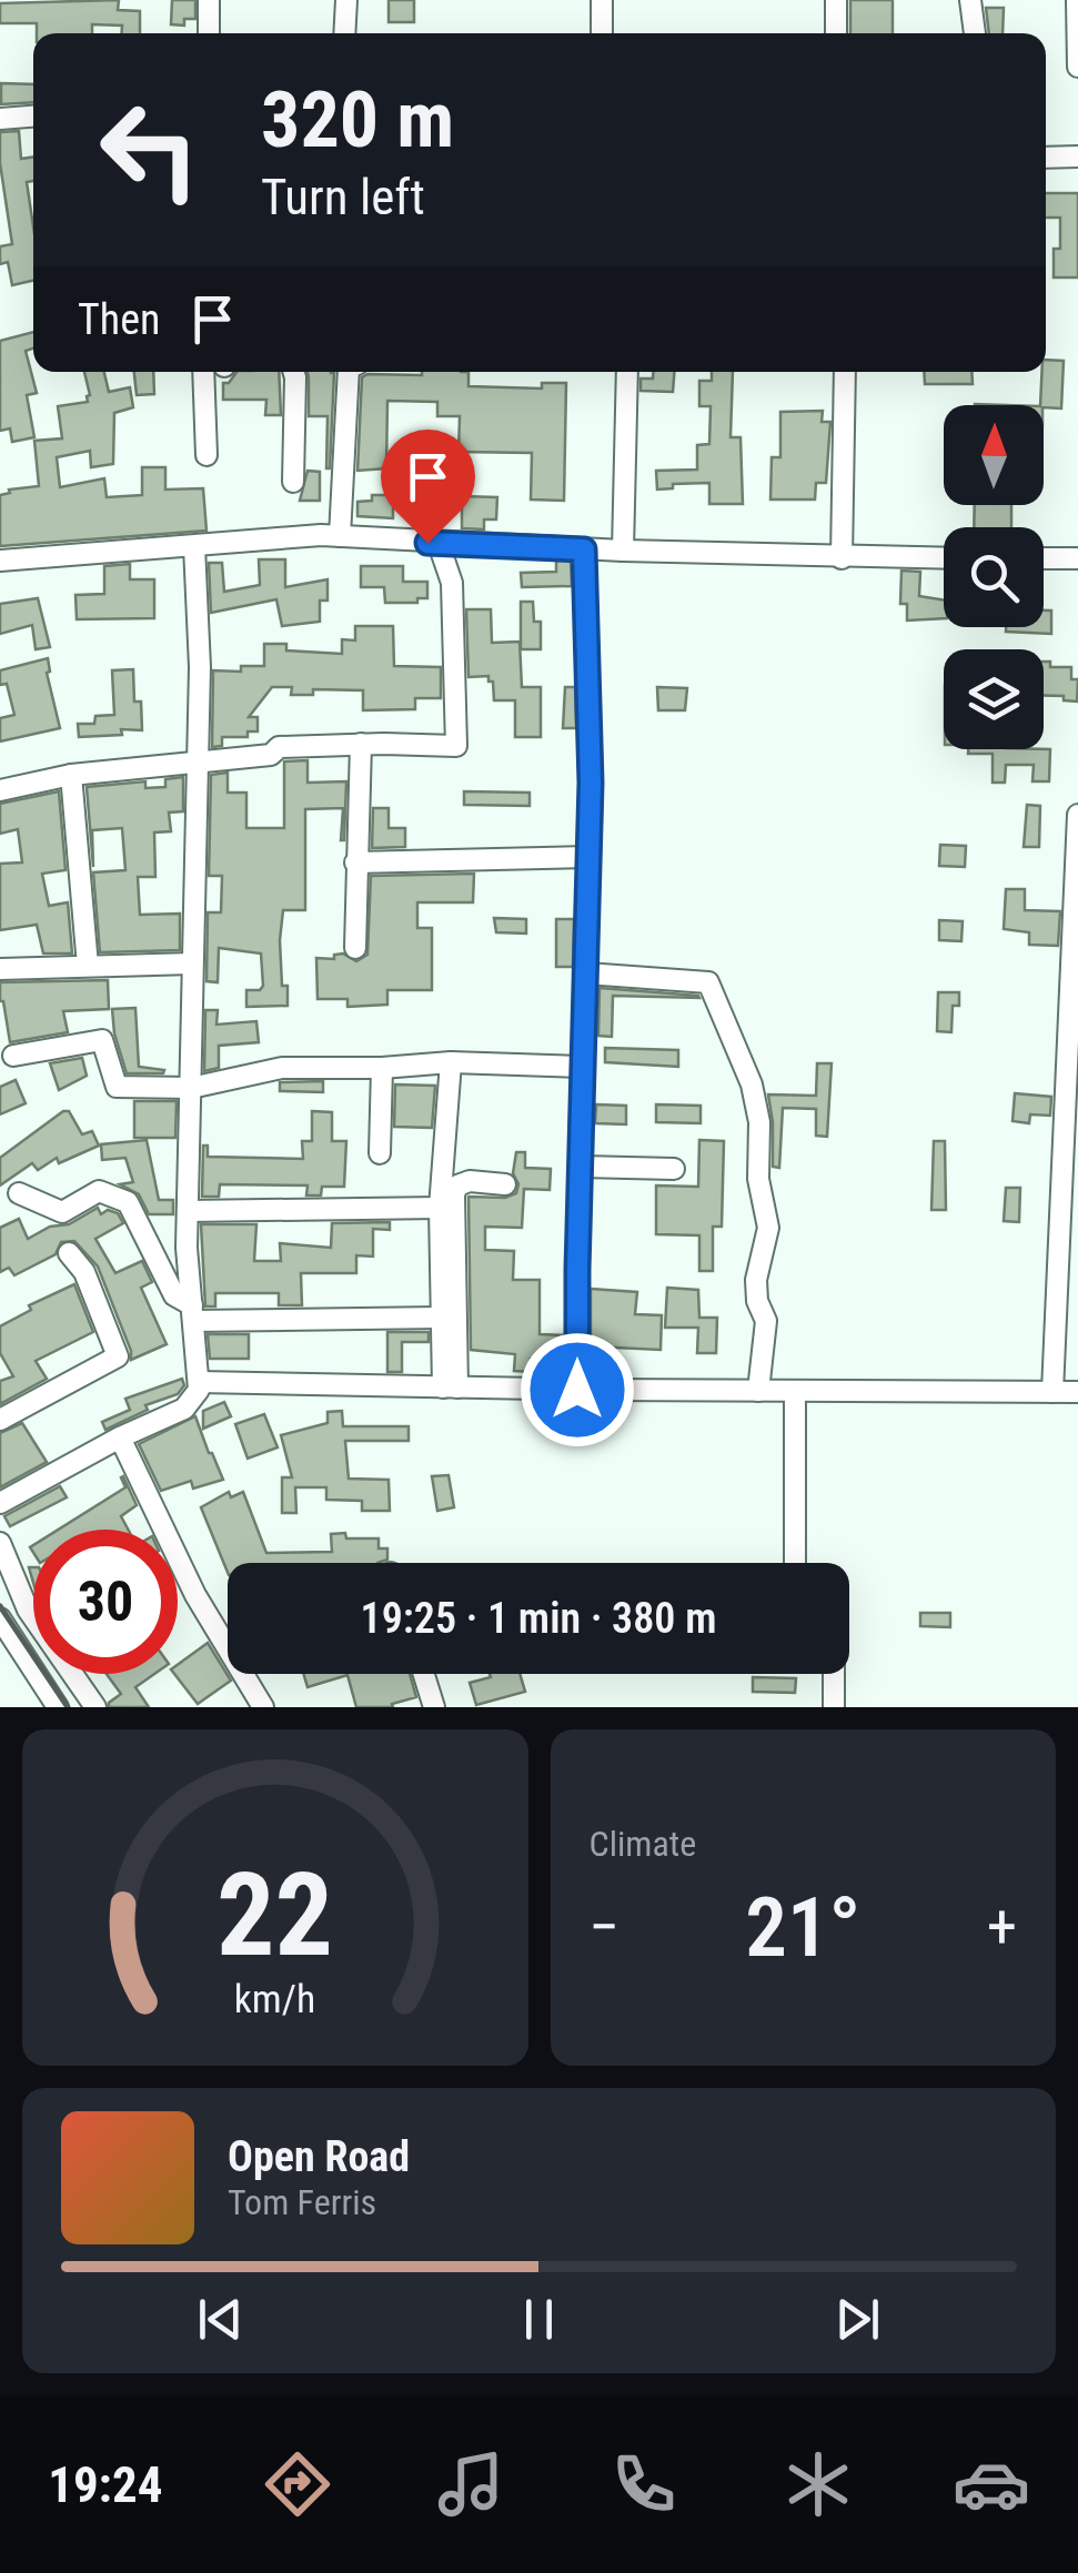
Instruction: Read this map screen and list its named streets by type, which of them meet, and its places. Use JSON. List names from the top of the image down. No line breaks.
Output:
{"north":"top","page":{"turn":["320 m","Turn left"],"then":"Then","limit":"30","trip":"19:25 · 1 min · 380 m","tile":"Climate","heat":["−","21°","+"],"song":["Open Road","Tom Ferris"],"tabs":"19:24","gauge":["22","km/h"]}}
